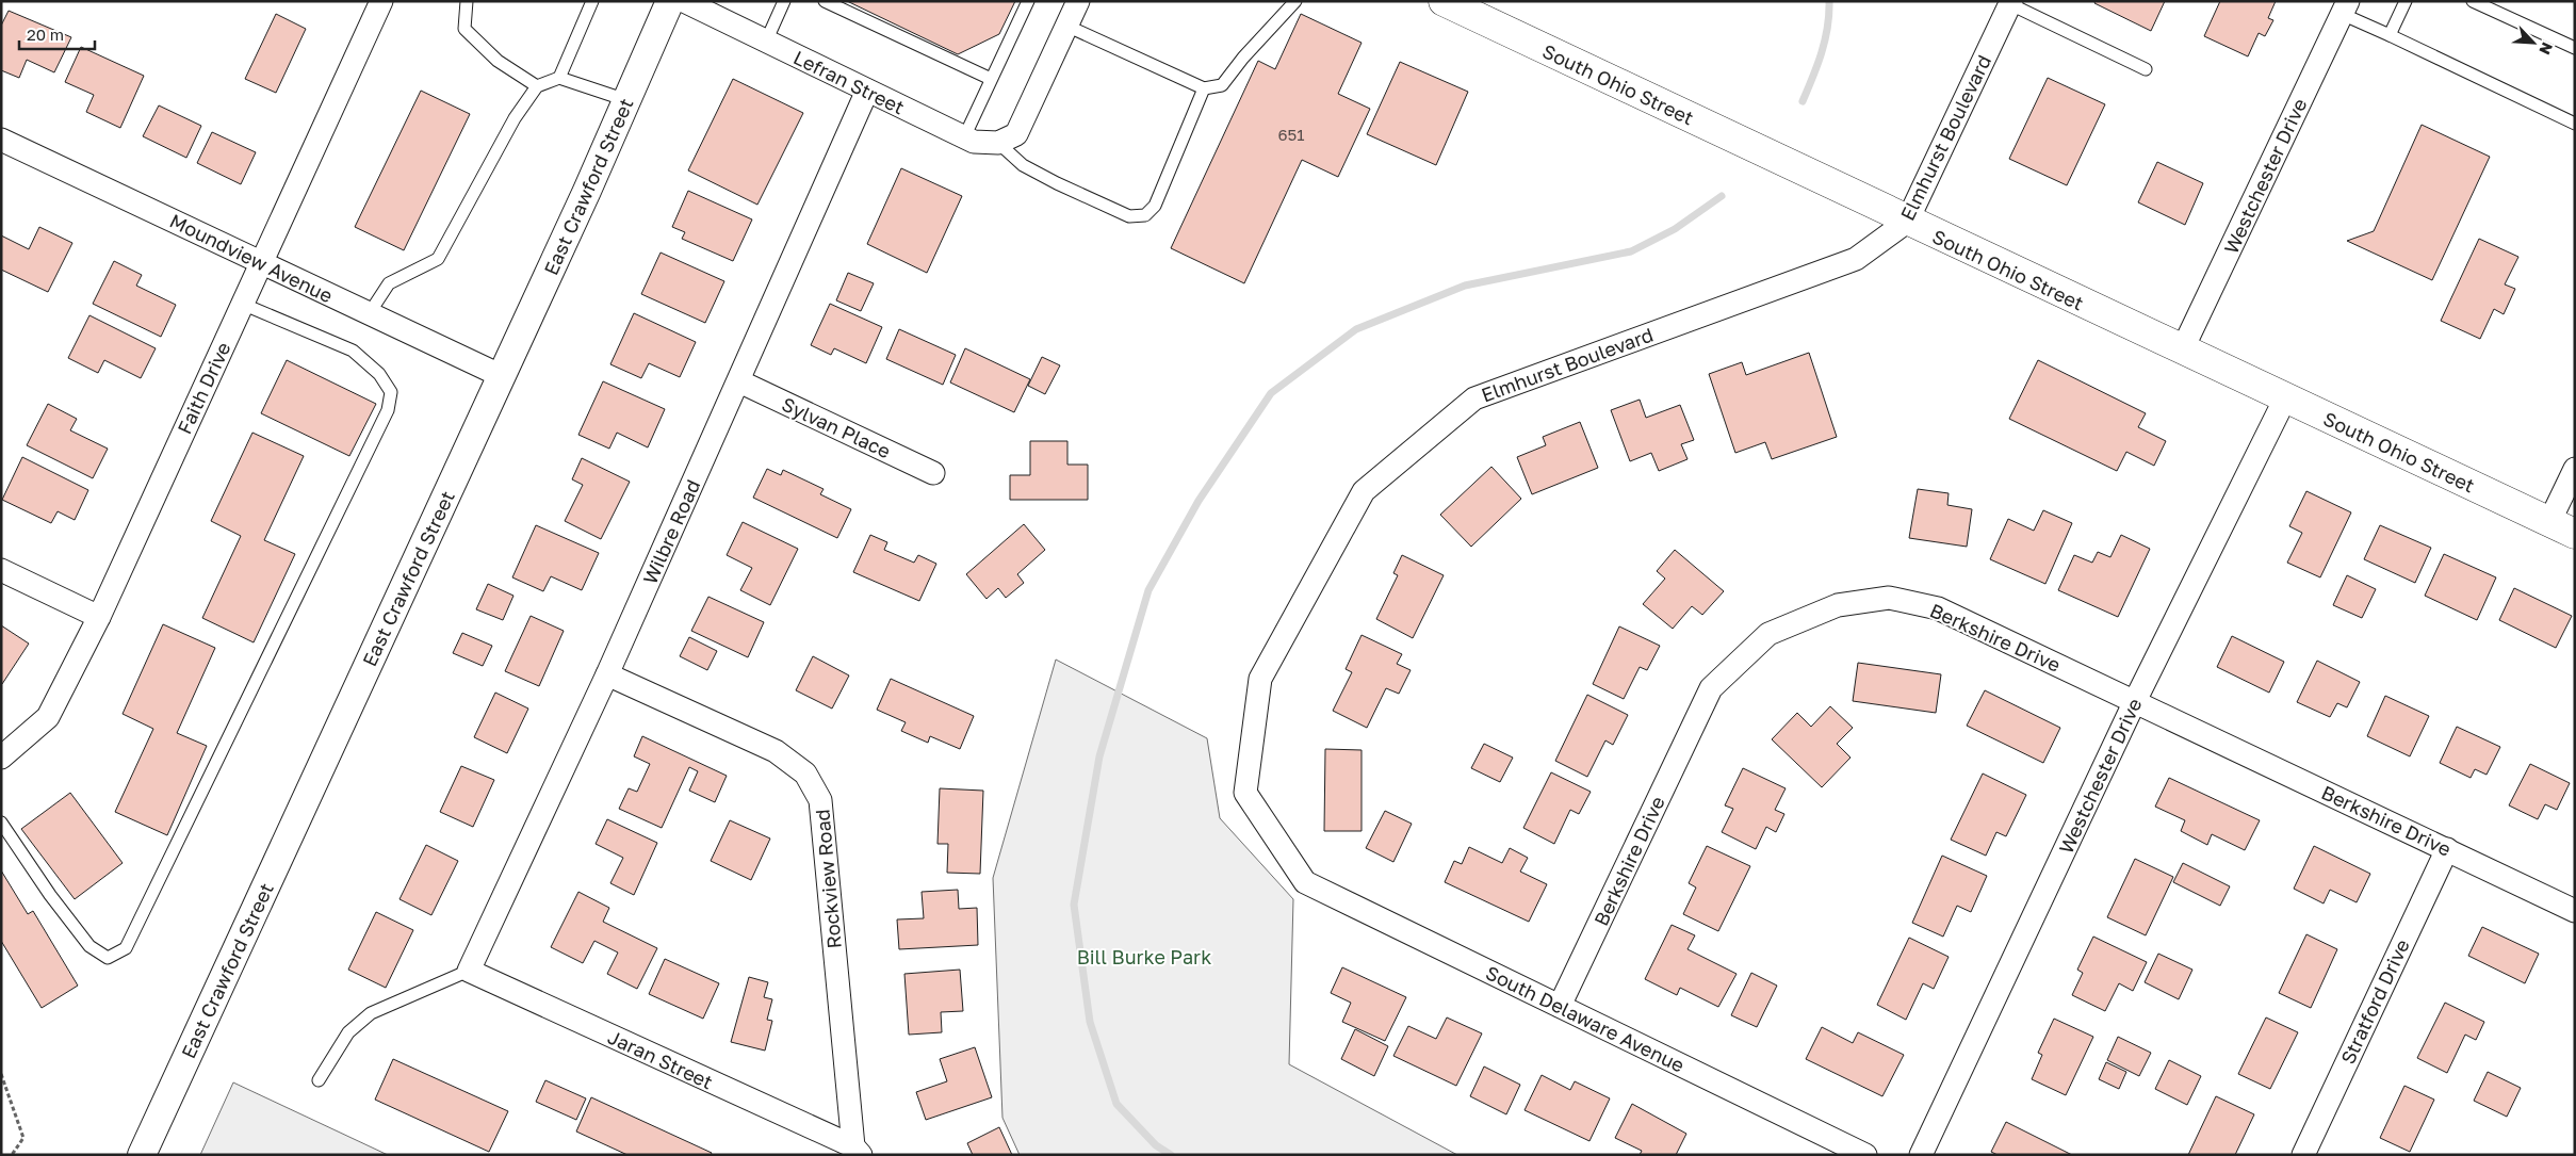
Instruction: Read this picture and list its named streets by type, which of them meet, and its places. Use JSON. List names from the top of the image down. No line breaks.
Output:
{"streets":{"main road":["South Ohio Street"],"street":["Lefran Street","Elmhurst Boulevard","Westchester Drive","East Crawford Street","Moundview Avenue","Faith Drive","Sylvan Place","Wilbre Road","Berkshire Drive","Rockview Road","Stratford Drive","South Delaware Avenue","Jaran Street"]},"crossings":[["Lefran Street","Wilbre Road"],["South Ohio Street","Elmhurst Boulevard"],["South Ohio Street","Westchester Drive"],["Elmhurst Boulevard","South Delaware Avenue"],["Westchester Drive","Berkshire Drive"],["East Crawford Street","Moundview Avenue"],["Moundview Avenue","Faith Drive"],["Sylvan Place","Wilbre Road"],["Wilbre Road","Rockview Road"],["Wilbre Road","Jaran Street"],["Berkshire Drive","Stratford Drive"],["Berkshire Drive","South Delaware Avenue"],["Rockview Road","Jaran Street"]],"parks":["Bill Burke Park"],"house_numbers":["651"],"scale_bar":"20 m","north":"bottom right"}
